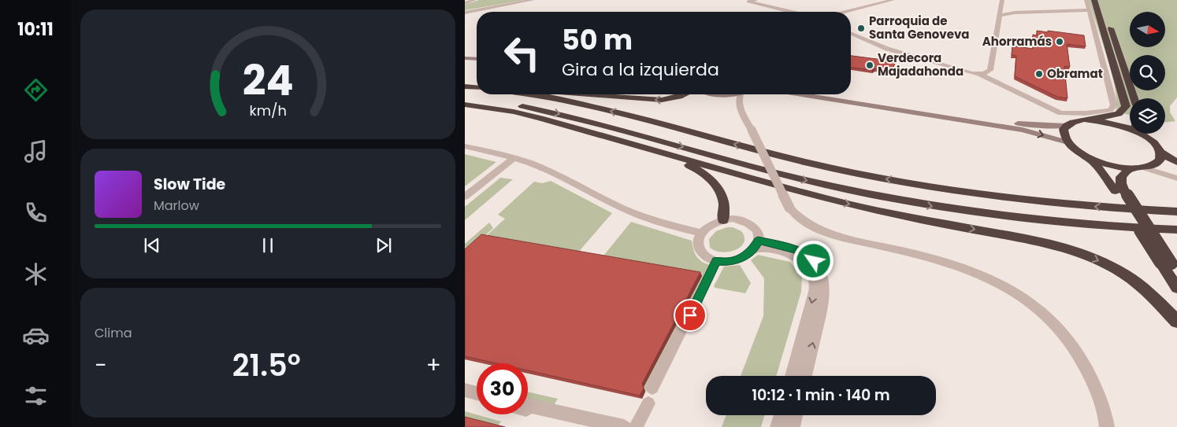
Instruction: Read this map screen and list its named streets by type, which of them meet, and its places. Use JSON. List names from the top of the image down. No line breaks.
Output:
{"places":["Parroquia de Santa Genoveva","Ahorramás","Verdecora Majadahonda","Obramat"],"north":"right","page":{"tabs":"10:11","turn":["50 m","Gira a la izquierda"],"song":["Slow Tide","Marlow"],"tile":"Clima","heat":["−","21.5°","+"],"limit":"30","trip":"10:12 · 1 min · 140 m","gauge":["24","km/h"]}}
